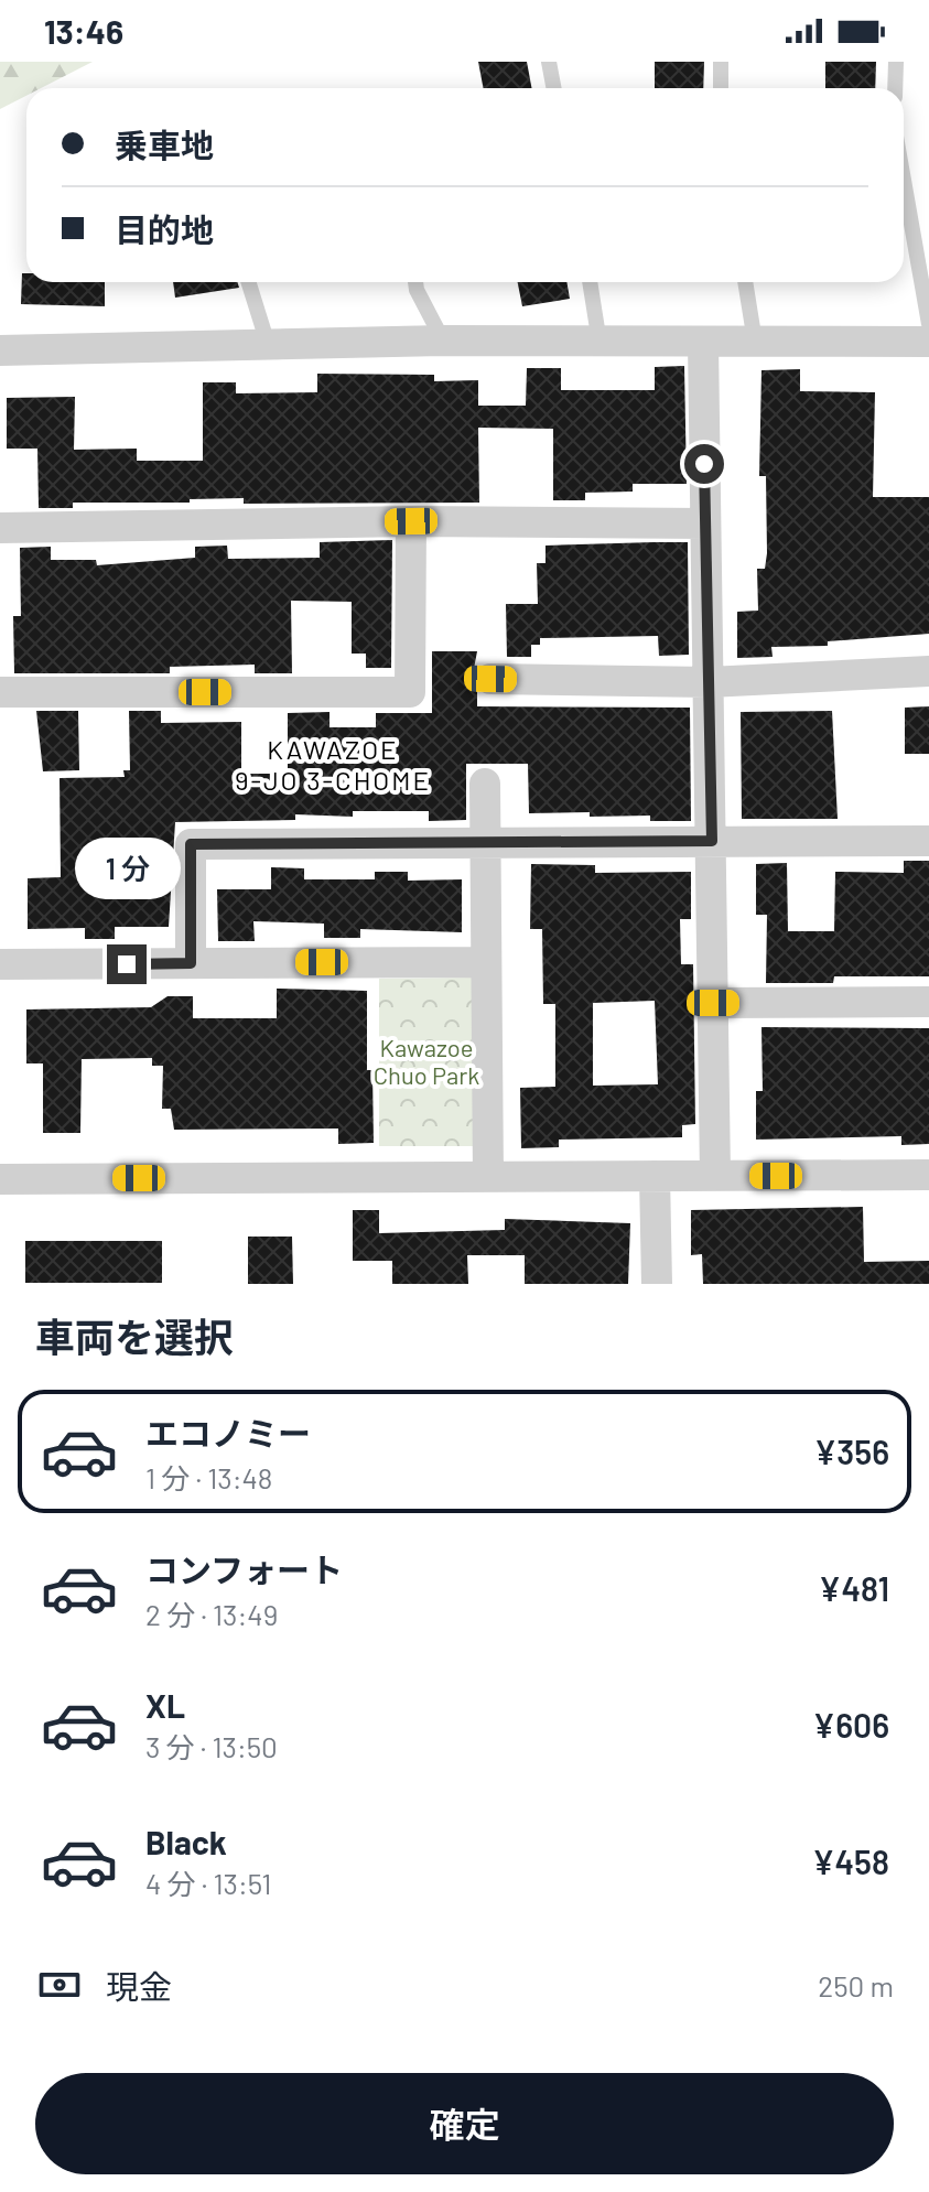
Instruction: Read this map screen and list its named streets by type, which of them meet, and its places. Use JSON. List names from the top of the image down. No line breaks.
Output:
{"districts":["KAWAZOE 9-JO 3-CHOME"],"parks":["Kawazoe Chuo Park"],"page":{"status":"13:46","banner":["乗車地","目的地"],"bubble":"1 分","heading":"車両を選択","list":[{"name":"エコノミー","note":"1 分 · 13:48","value":"¥356"},{"name":"コンフォート","note":"2 分 · 13:49","value":"¥481"},{"name":"XL","note":"3 分 · 13:50","value":"¥606"},{"name":"Black","note":"4 分 · 13:51","value":"¥458"}],"pay":["現金","250 m"],"buttons":"確定"}}
